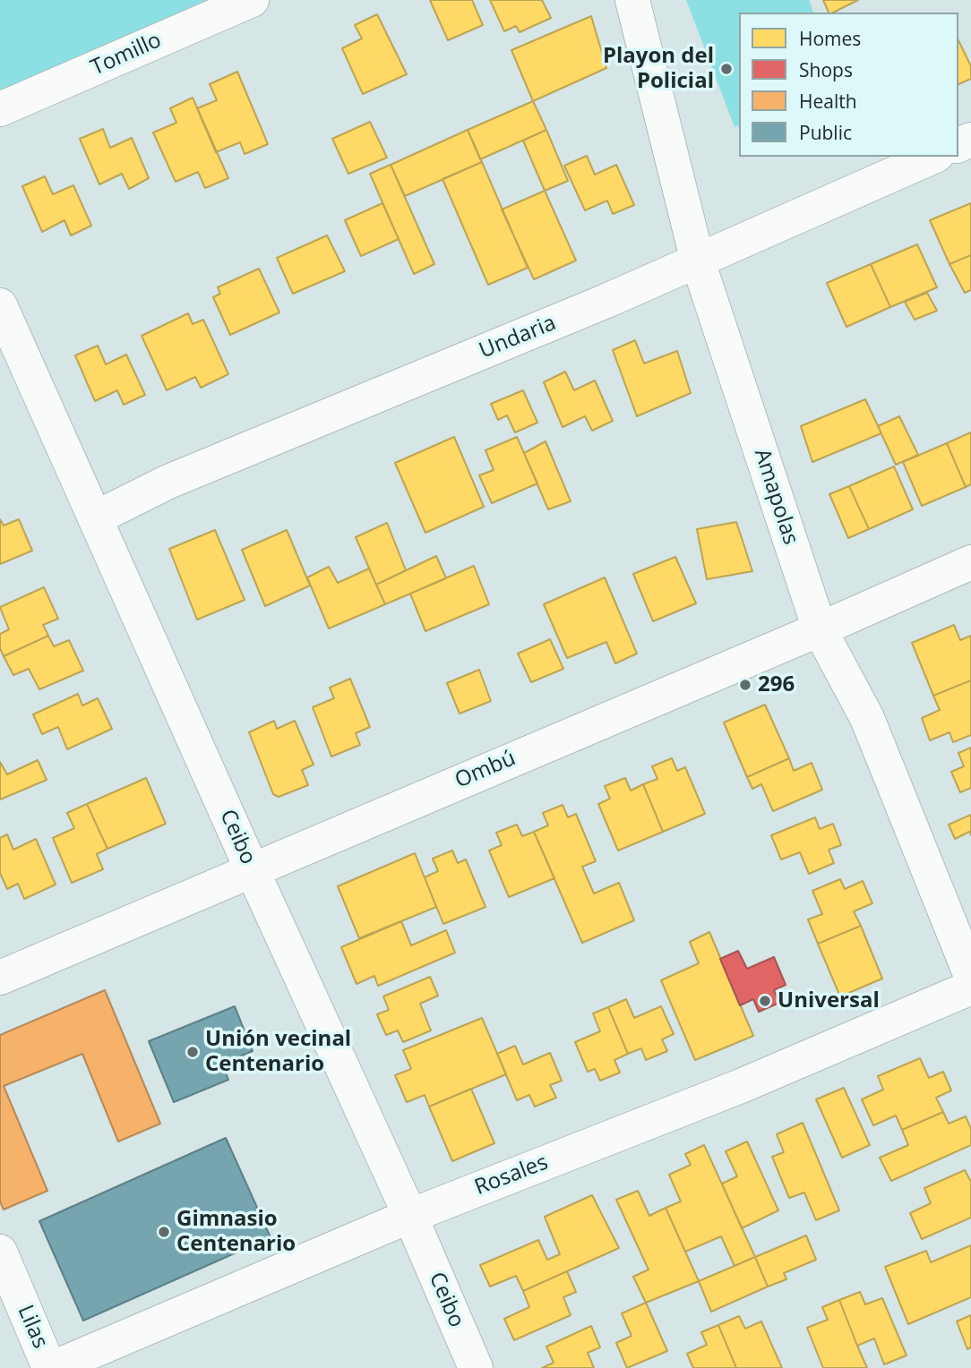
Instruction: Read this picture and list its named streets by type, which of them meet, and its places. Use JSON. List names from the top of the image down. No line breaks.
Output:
{"streets":{"street":["Tomillo","Undaria","Amapolas","Ombú","Ceibo","Rosales","Lilas"]},"crossings":[["Undaria","Amapolas"],["Undaria","Ceibo"],["Amapolas","Ombú"],["Ombú","Ceibo"],["Ceibo","Rosales"],["Rosales","Lilas"]],"places":["Playon del Policial","296","Universal","Unión vecinal Centenario","Gimnasio Centenario"],"legend":["Homes","Shops","Health","Public"]}
